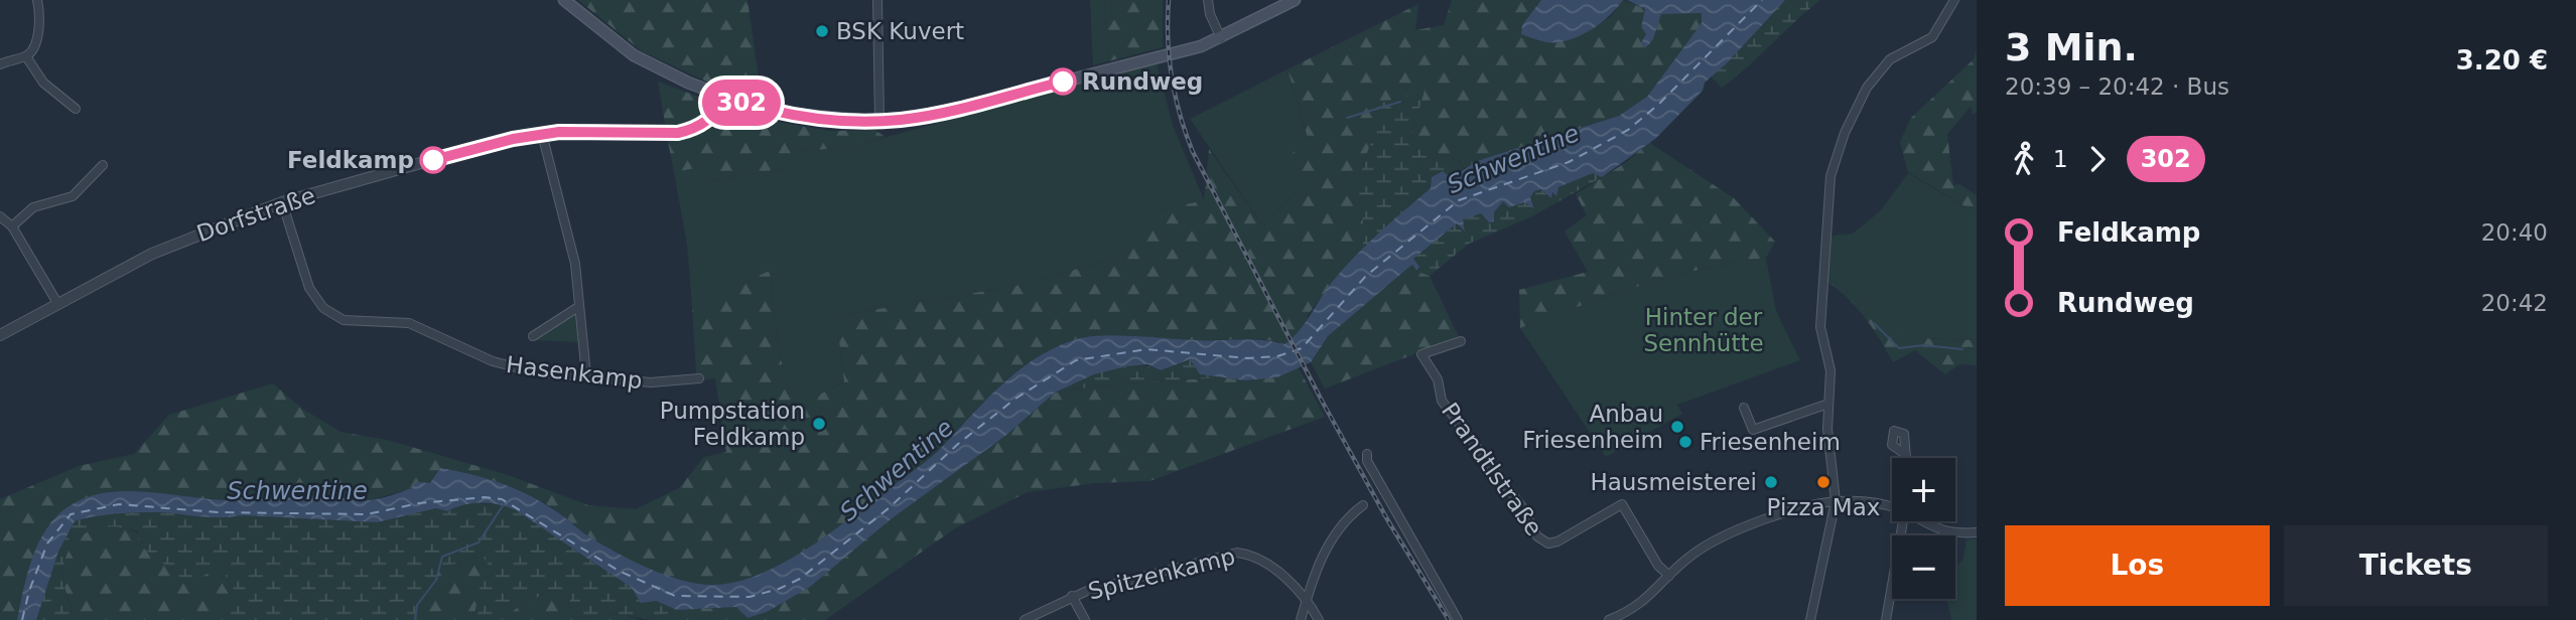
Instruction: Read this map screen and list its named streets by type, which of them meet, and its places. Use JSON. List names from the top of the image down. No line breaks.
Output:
{"streets":{"street":["Dorfstraße","Hasenkamp","Prandtlstraße","Spitzenkamp"]},"crossings":[["Dorfstraße","Hasenkamp"]],"water":["Schwentine"],"parks":["Hinter der Sennhütte"],"places":["BSK Kuvert","Rundweg","Feldkamp","Pumpstation Feldkamp","Anbau Friesenheim","Friesenheim","Hausmeisterei","Pizza Max"],"lines":["bus line 302"],"page":{"on_map":"302","heading":["3 Min.","20:39 – 20:42 · Bus","3.20 €"],"legs":["1","302"],"list":[{"name":"Feldkamp","value":"20:40"},{"name":"Rundweg","value":"20:42"}],"map_buttons":["+","−"],"buttons":["Los","Tickets"]}}
